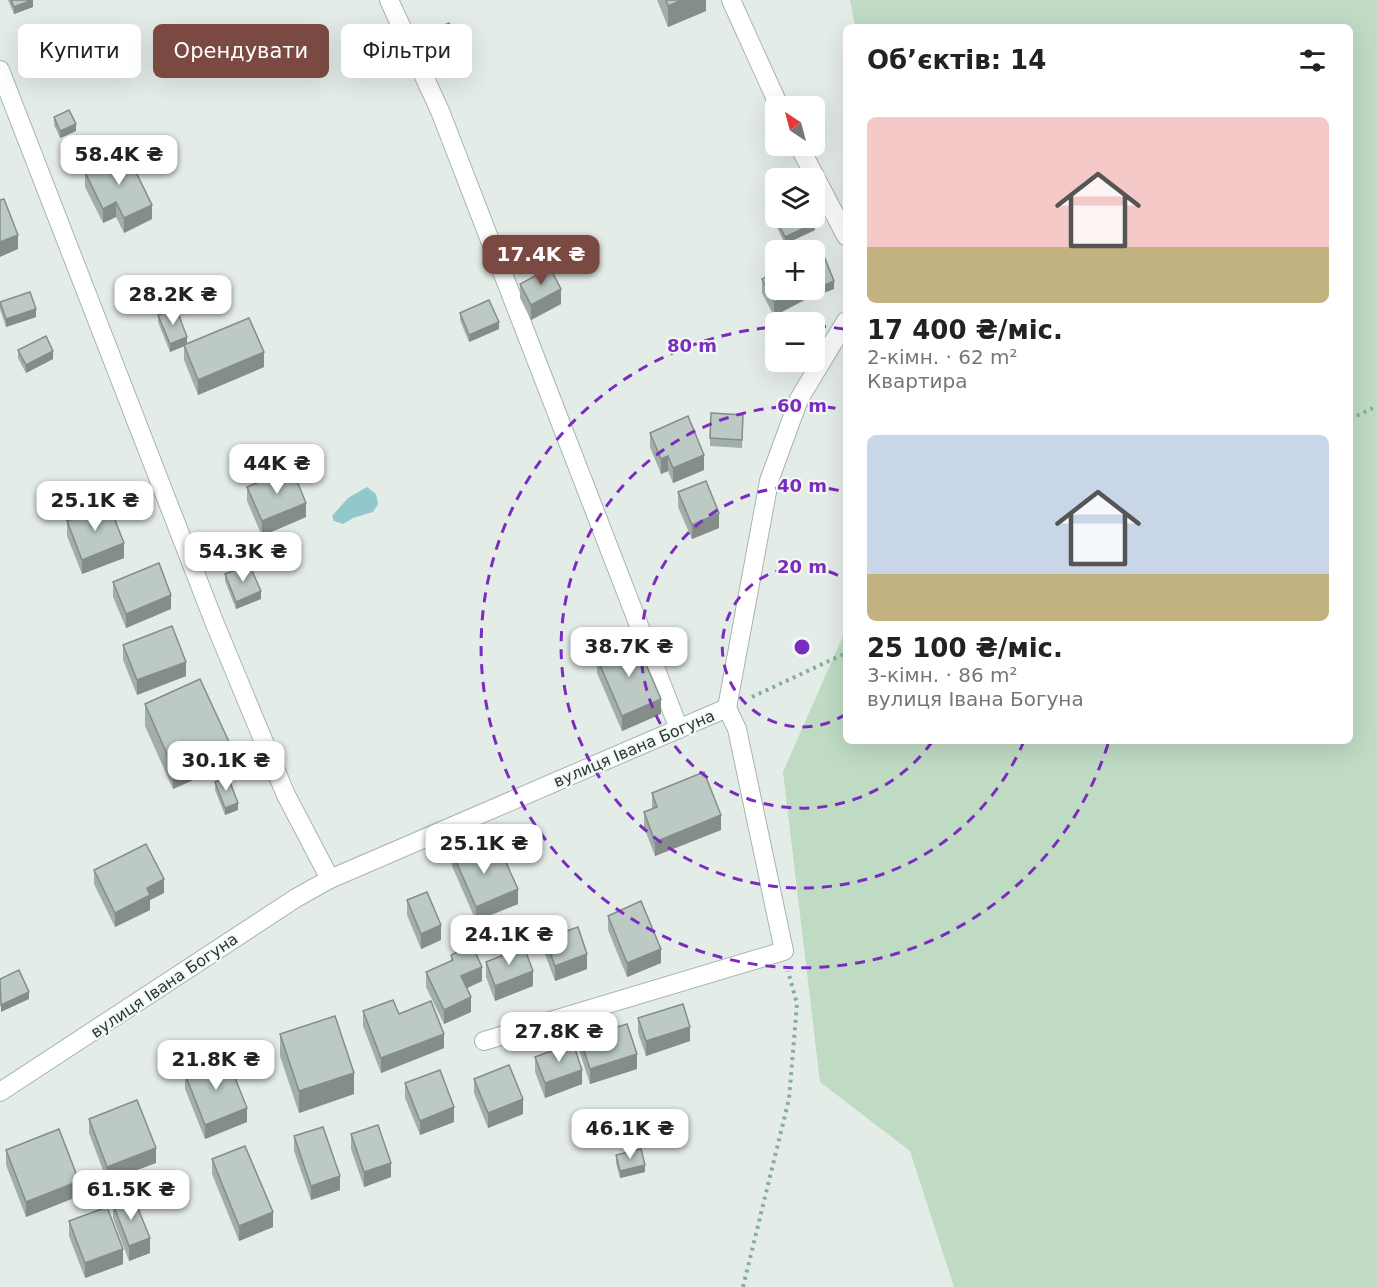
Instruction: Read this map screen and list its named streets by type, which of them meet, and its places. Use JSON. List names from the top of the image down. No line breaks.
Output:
{"streets":{"street":["вулиця Івана Богуна"]},"north":"top left","page":{"chip":["Купити","Орендувати","Фільтри"],"heading":"Об’єктів: 14","map_buttons":["+","−"],"list":[{"name":"17 400 ₴/міс.","note":"2-кімн. · 62 m² · Квартира"},{"name":"25 100 ₴/міс.","note":"3-кімн. · 86 m² · вулиця Івана Богуна"}],"price":["58.4K ₴","17.4K ₴","28.2K ₴","44K ₴","25.1K ₴","54.3K ₴","38.7K ₴","30.1K ₴","25.1K ₴","24.1K ₴","27.8K ₴","21.8K ₴","46.1K ₴","61.5K ₴"]},"rings":["80 m","60 m","40 m","20 m"]}
